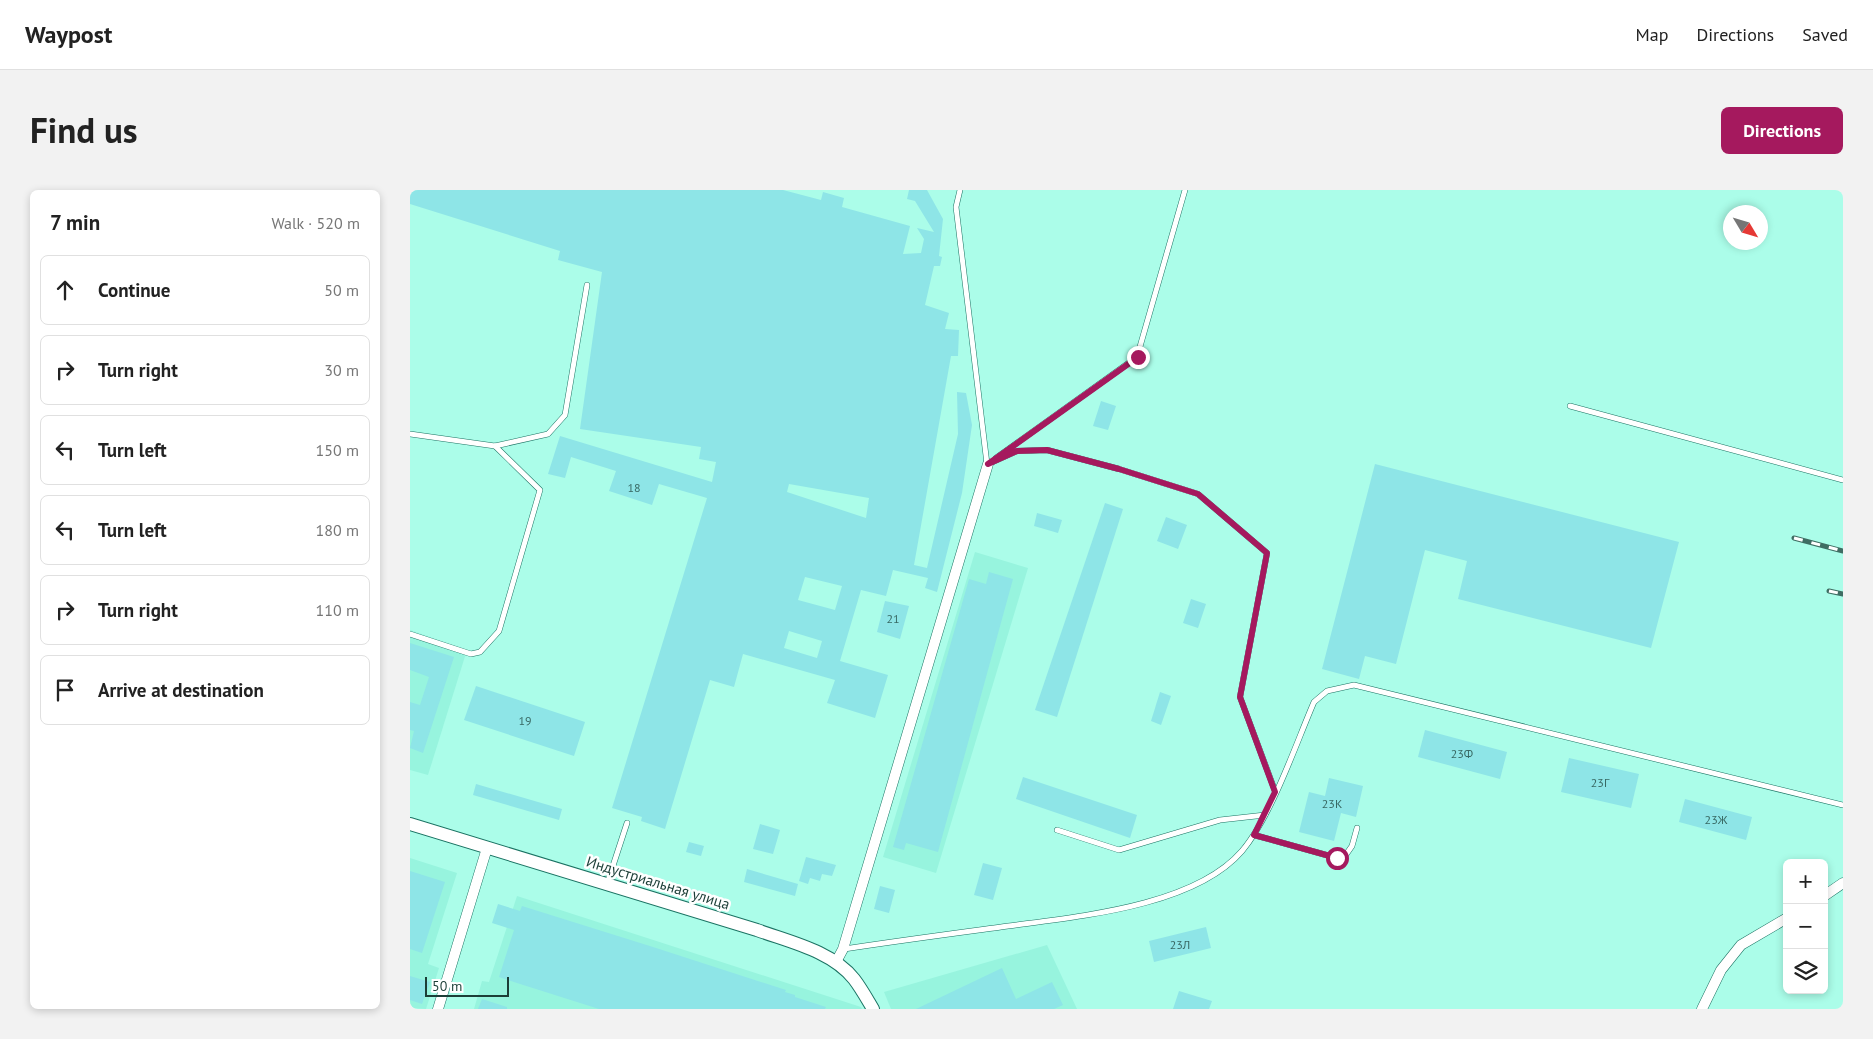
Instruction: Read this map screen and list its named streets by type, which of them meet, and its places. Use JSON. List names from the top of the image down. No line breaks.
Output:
{"streets":{"street":["Индустриальная улица"]},"house_numbers":["18","21","19","23Ф","23Г","23К","23Ж","23Л"],"scale_bar":"50 m","north":"bottom right","page":{"header":"Waypost","nav":["Map","Directions","Saved"],"title":"Find us","buttons":"Directions","heading":["7 min","Walk · 520 m"],"list":[["Continue","50 m"],["Turn right","30 m"],["Turn left","150 m"],["Turn left","180 m"],["Turn right","110 m"],"Arrive at destination"],"map_buttons":["+","−"],"scale":"50 m"}}
